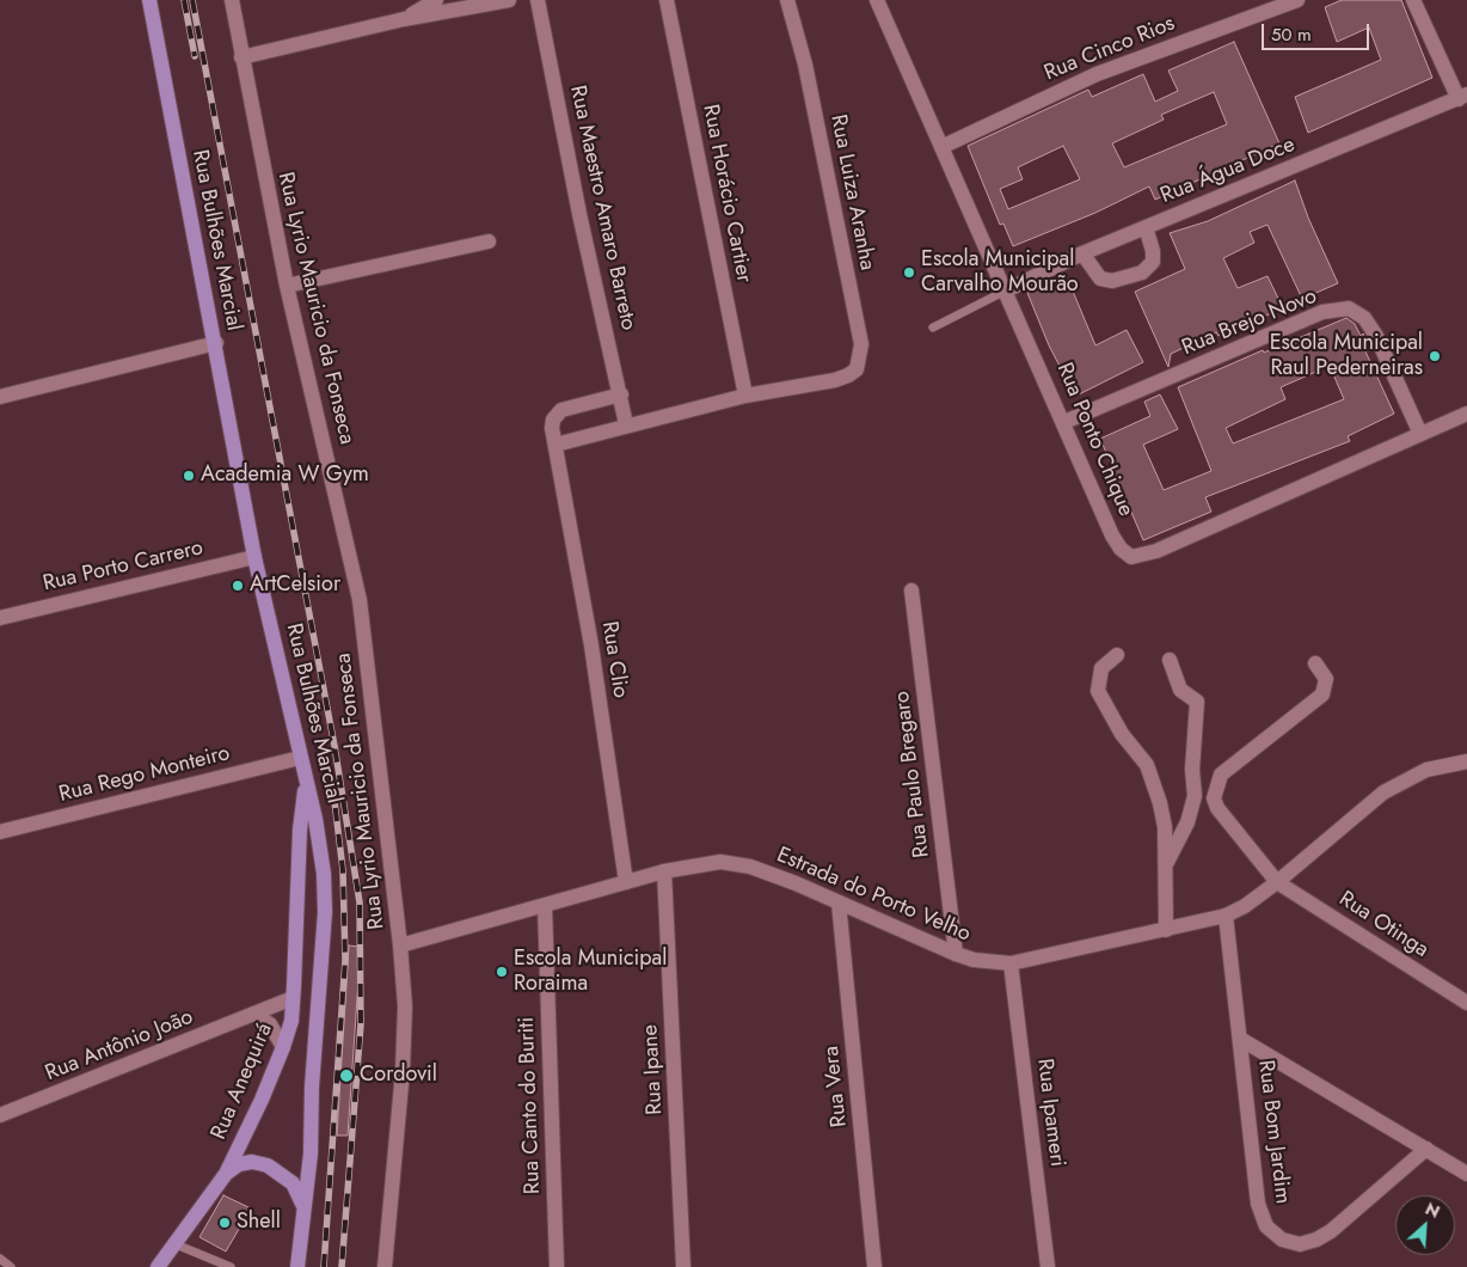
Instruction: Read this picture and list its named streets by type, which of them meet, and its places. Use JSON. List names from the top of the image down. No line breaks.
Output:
{"streets":{"main road":["Rua Bulhões Marcial","Rua Anequirá"],"street":["Rua Cinco Rios","Rua Água Doce","Rua Luiza Aranha","Rua Horácio Cartier","Rua Maestro Amaro Barreto","Rua Lyrio Mauricio da Fonseca","Rua Brejo Novo","Rua Ponto Chique","Rua Porto Carrero","Rua Clio","Rua Rego Monteiro","Rua Paulo Bregaro","Estrada do Porto Velho","Rua Otinga","Rua Antônio João","Rua Ipane","Rua Vera","Rua Canto do Buriti","Rua Ipameri","Rua Bom Jardim"]},"crossings":[["Rua Cinco Rios","Rua Ponto Chique"],["Rua Água Doce","Rua Ponto Chique"],["Rua Luiza Aranha","Rua Horácio Cartier"],["Rua Maestro Amaro Barreto","Rua Clio"],["Rua Bulhões Marcial","Rua Porto Carrero"],["Rua Bulhões Marcial","Rua Rego Monteiro"],["Rua Bulhões Marcial","Rua Anequirá"],["Rua Lyrio Mauricio da Fonseca","Estrada do Porto Velho"],["Rua Brejo Novo","Rua Ponto Chique"],["Rua Clio","Estrada do Porto Velho"],["Rua Paulo Bregaro","Estrada do Porto Velho"],["Estrada do Porto Velho","Rua Otinga"],["Estrada do Porto Velho","Rua Ipane"],["Estrada do Porto Velho","Rua Vera"],["Estrada do Porto Velho","Rua Canto do Buriti"],["Estrada do Porto Velho","Rua Ipameri"],["Estrada do Porto Velho","Rua Bom Jardim"],["Rua Antônio João","Rua Anequirá"]],"places":["Escola Municipal Carvalho Mourão","Escola Municipal Raul Pederneiras","Academia W Gym","ArtCelsior","Escola Municipal Roraima","Cordovil","Shell"],"scale_bar":"50 m","north":"top right"}
